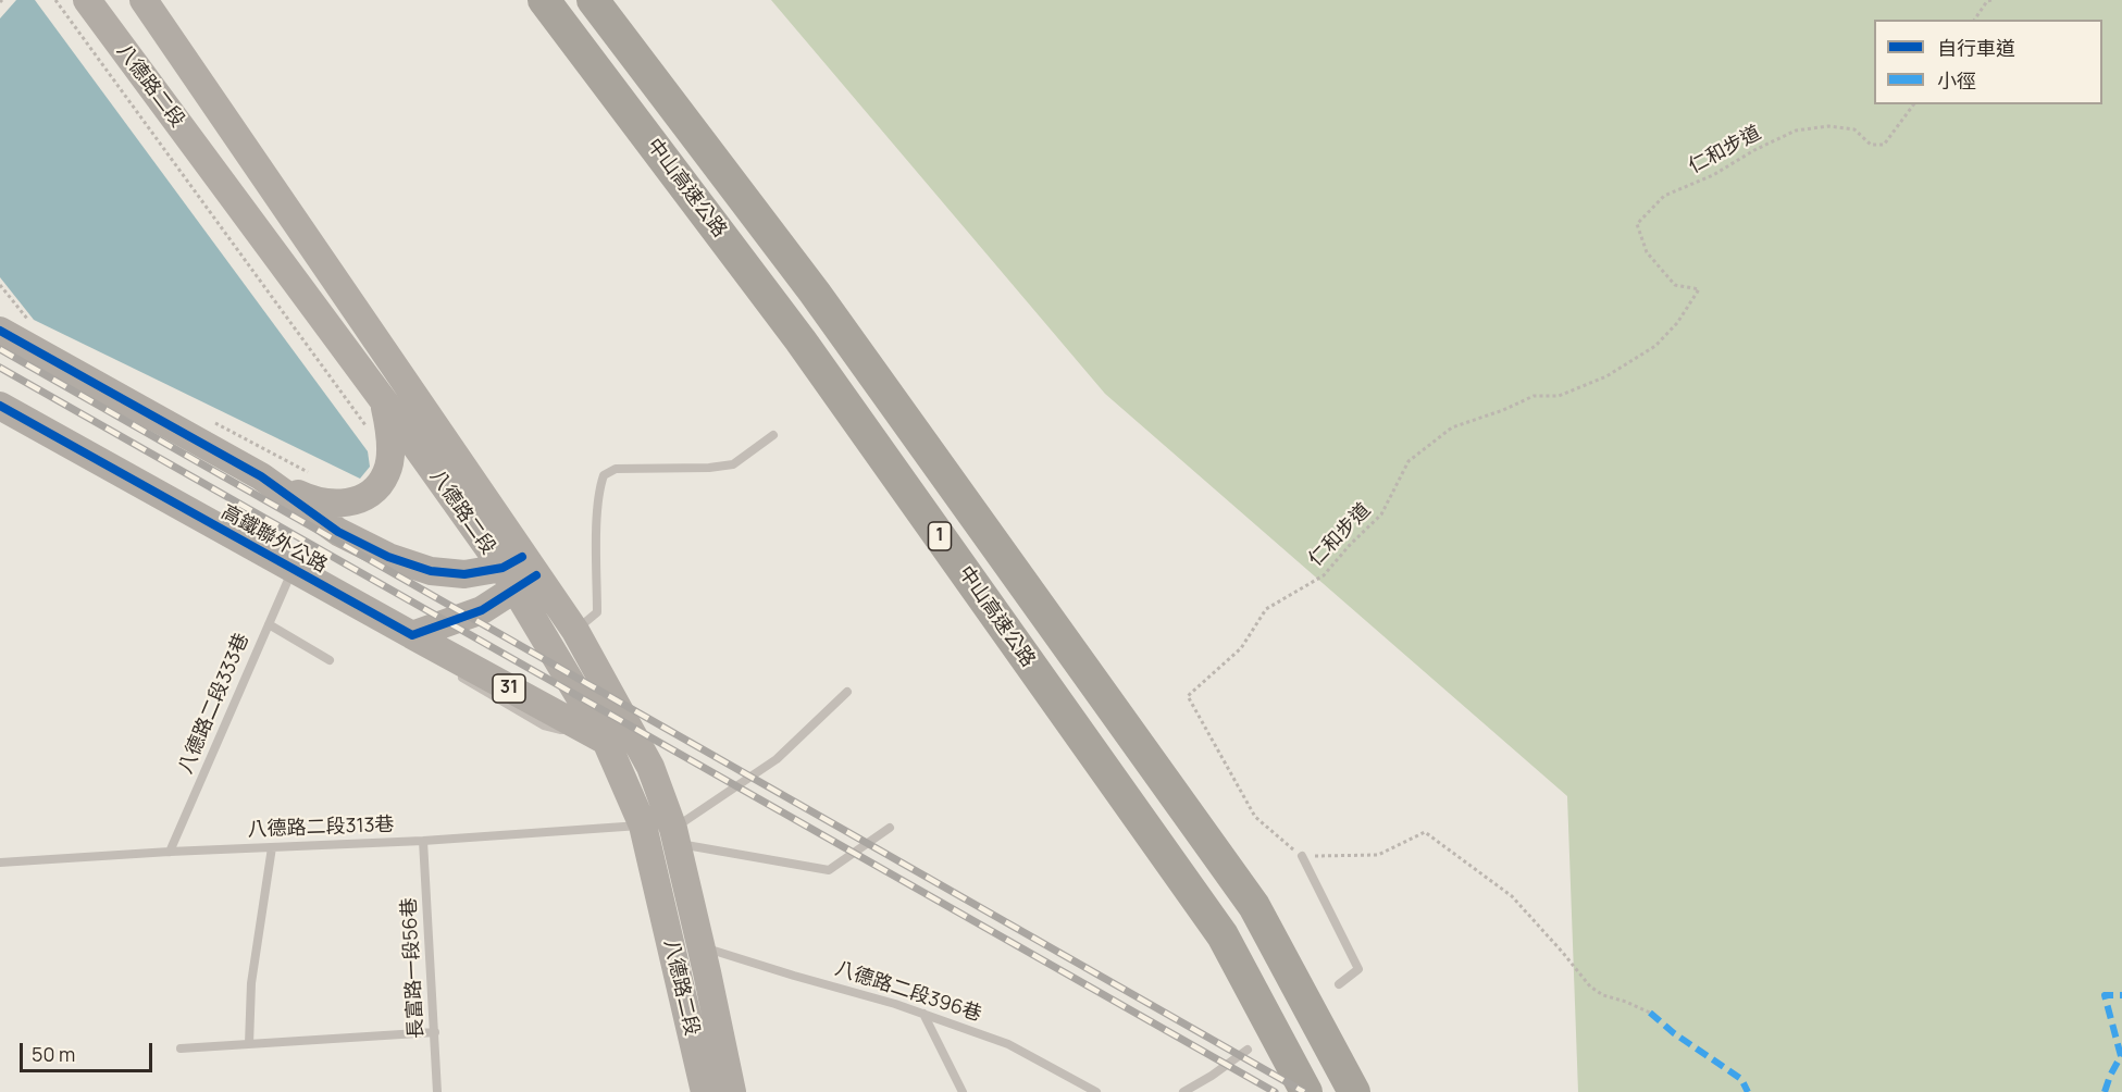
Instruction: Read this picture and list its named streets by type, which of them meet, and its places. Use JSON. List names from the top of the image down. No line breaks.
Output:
{"streets":{"highway":["中山高速公路","1"],"main road":["八德路二段","高鐵聯外公路","31"],"lane":["八德路二段333巷","八德路二段313巷","長富路一段56巷","八德路二段396巷"],"path":["仁和步道"]},"crossings":[["八德路二段","高鐵聯外公路"],["八德路二段","31"],["八德路二段","八德路二段313巷"],["八德路二段","八德路二段396巷"],["高鐵聯外公路","31"],["高鐵聯外公路","八德路二段333巷"],["八德路二段333巷","八德路二段313巷"],["八德路二段313巷","長富路一段56巷"]],"legend":["自行車道","小徑"],"scale_bar":"50 m"}
